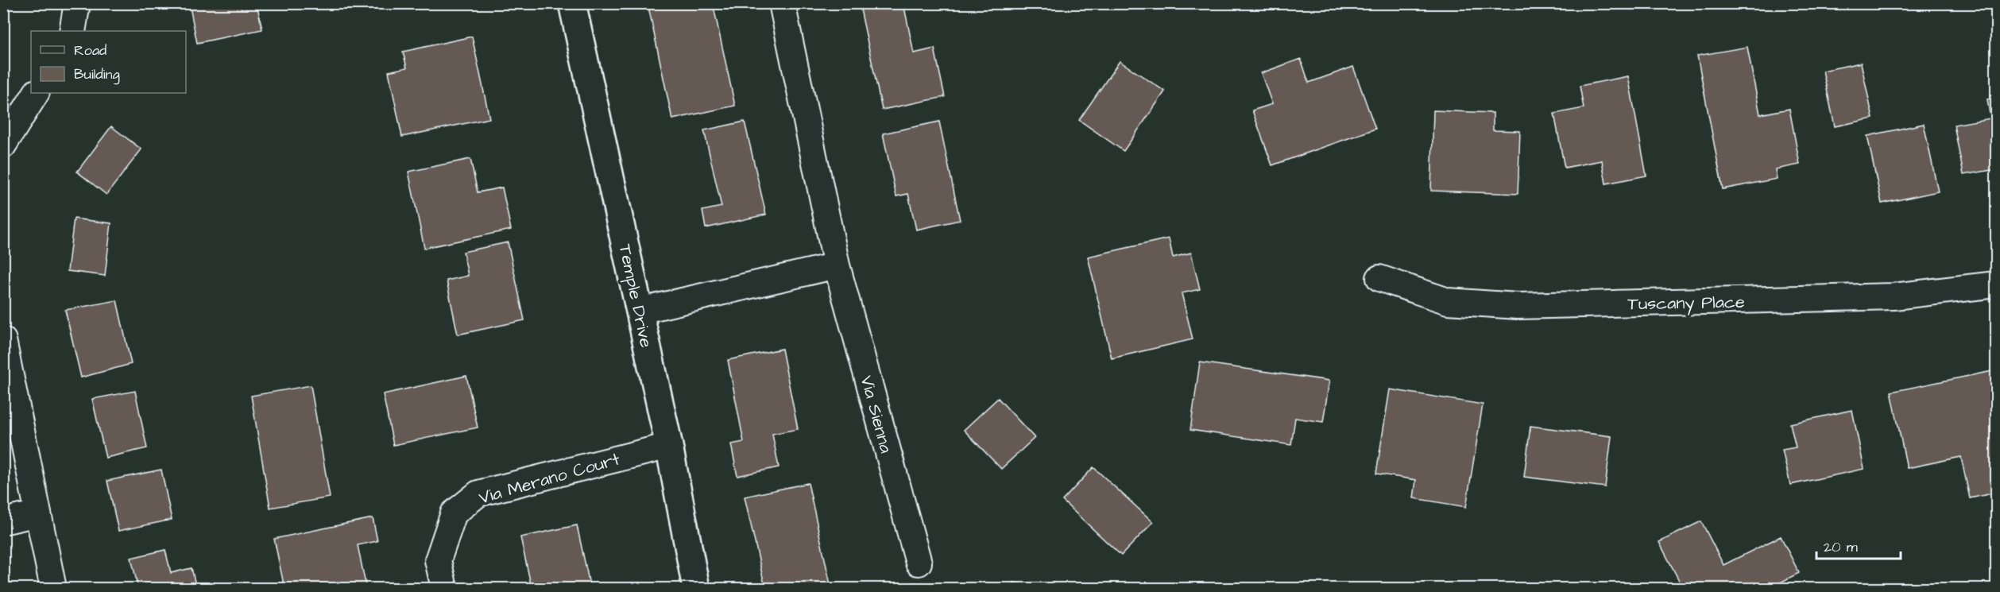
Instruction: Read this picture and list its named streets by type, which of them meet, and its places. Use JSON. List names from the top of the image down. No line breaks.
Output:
{"streets":{"street":["Temple Drive","Tuscany Place","Via Sienna","Via Merano Court"]},"crossings":[["Temple Drive","Via Merano Court"]],"legend":["Road","Building"],"scale_bar":"20 m"}
